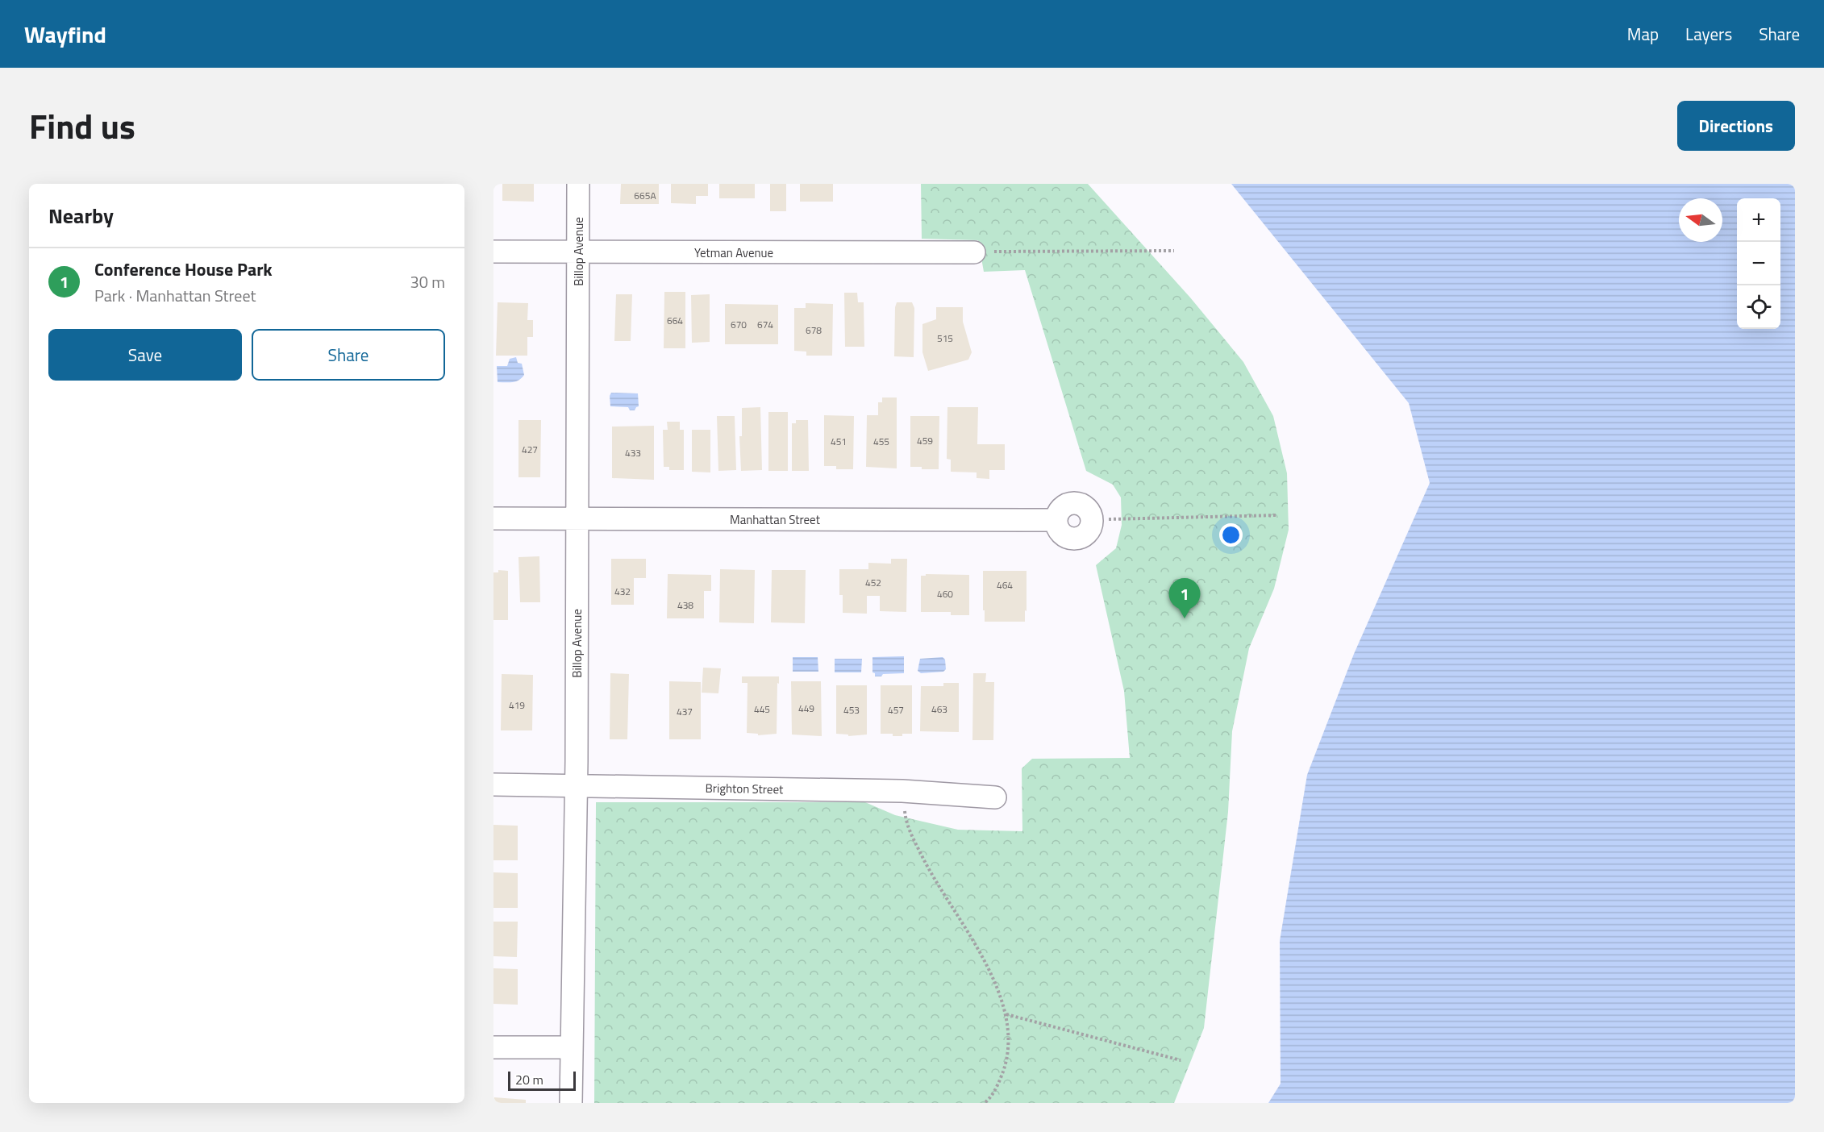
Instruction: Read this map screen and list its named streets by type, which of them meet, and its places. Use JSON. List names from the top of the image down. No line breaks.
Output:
{"streets":{"street":["Billop Avenue","Yetman Avenue","Manhattan Street","Brighton Street"]},"crossings":[["Billop Avenue","Yetman Avenue"],["Billop Avenue","Manhattan Street"],["Billop Avenue","Brighton Street"]],"house_numbers":["665A","664","670","674","678","515","459","451","455","427","433","452","464","432","460","438","419","449","445","463","453","457","437"],"scale_bar":"20 m","north":"left","page":{"header":"Wayfind","nav":["Map","Layers","Share"],"title":"Find us","buttons":["Directions",["Save","Share"]],"heading":"Nearby","map_buttons":["+","−"],"list":[{"mark":"1","name":"Conference House Park","note":"Park · Manhattan Street","value":"30 m"}],"pins":"1","scale":"20 m"}}
